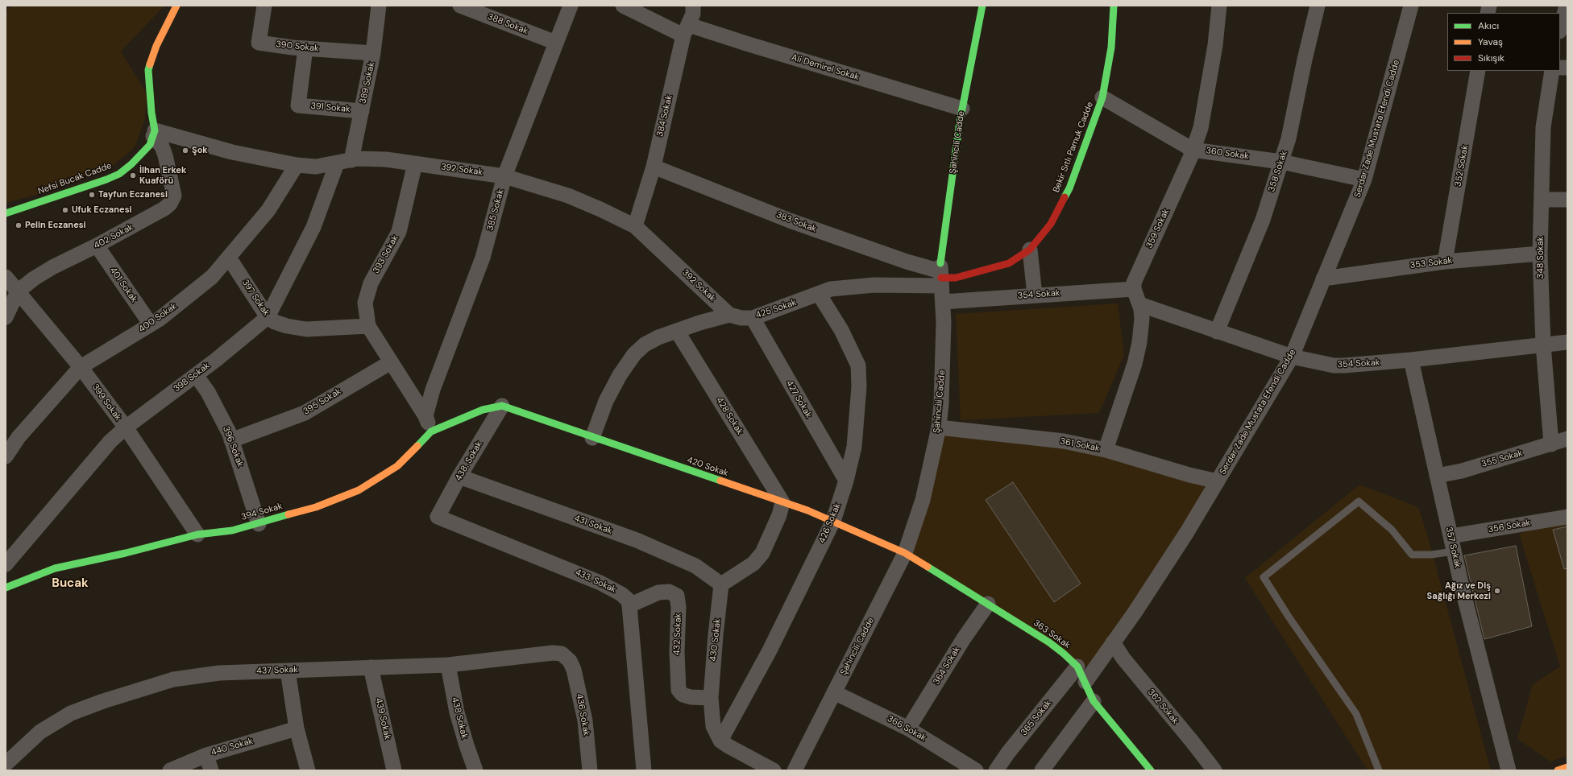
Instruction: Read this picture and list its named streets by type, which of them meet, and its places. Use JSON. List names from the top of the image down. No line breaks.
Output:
{"streets":{"street":["388 Sokak","390 Sokak","Ali Demirel Sokak","389 Sokak","391 Sokak","384 Sokak","Serdar Zade Mustata Efendi Cadde","Şahincili Cadde","Bekir Sıtlı Pamuk Cadde","360 Sokak","352 Sokak","392 Sokak","358 Sokak","Nefsi Bucak Cadde","385 Sokak","383 Sokak","359 Sokak","402 Sokak","393 Sokak","348 Sokak","353 Sokak","401 Sokak","354 Sokak","397 Sokak","425 Sokak","400 Sokak","398 Sokak","427 Sokak","395 Sokak","399 Sokak","428 Sokak","361 Sokak","396 Sokak","355 Sokak","438. Sokak","420 Sokak","394 Sokak","426 Sokak","431 Sokak","356 Sokak","357 Sokak","433. Sokak","432 Sokak","363 Sokak","430 Sokak","364 Sokak","437 Sokak","362 Sokak","436 Sokak","438 Sokak","365 Sokak","439 Sokak","366 Sokak","440 Sokak"]},"crossings":[["388 Sokak","385 Sokak"],["390 Sokak","389 Sokak"],["390 Sokak","391 Sokak"],["Ali Demirel Sokak","384 Sokak"],["Ali Demirel Sokak","Şahincili Cadde"],["389 Sokak","391 Sokak"],["389 Sokak","392 Sokak"],["384 Sokak","392 Sokak"],["384 Sokak","383 Sokak"],["Serdar Zade Mustata Efendi Cadde","360 Sokak"],["Serdar Zade Mustata Efendi Cadde","353 Sokak"],["Serdar Zade Mustata Efendi Cadde","354 Sokak"],["Serdar Zade Mustata Efendi Cadde","361 Sokak"],["Serdar Zade Mustata Efendi Cadde","363 Sokak"],["Serdar Zade Mustata Efendi Cadde","362 Sokak"],["Şahincili Cadde","Bekir Sıtlı Pamuk Cadde"],["Şahincili Cadde","383 Sokak"],["Şahincili Cadde","354 Sokak"],["Şahincili Cadde","425 Sokak"],["Şahincili Cadde","361 Sokak"],["Şahincili Cadde","420 Sokak"],["Şahincili Cadde","363 Sokak"],["Şahincili Cadde","366 Sokak"],["Bekir Sıtlı Pamuk Cadde","360 Sokak"],["Bekir Sıtlı Pamuk Cadde","383 Sokak"],["Bekir Sıtlı Pamuk Cadde","425 Sokak"],["360 Sokak","358 Sokak"],["360 Sokak","359 Sokak"],["352 Sokak","353 Sokak"],["392 Sokak","Nefsi Bucak Cadde"],["392 Sokak","385 Sokak"],["392 Sokak","402 Sokak"],["392 Sokak","393 Sokak"],["392 Sokak","425 Sokak"],["392 Sokak","400 Sokak"],["392 Sokak","398 Sokak"],["358 Sokak","354 Sokak"],["Nefsi Bucak Cadde","402 Sokak"],["383 Sokak","425 Sokak"],["359 Sokak","354 Sokak"],["402 Sokak","401 Sokak"],["402 Sokak","399 Sokak"],["393 Sokak","397 Sokak"],["348 Sokak","353 Sokak"],["348 Sokak","354 Sokak"],["348 Sokak","355 Sokak"],["401 Sokak","400 Sokak"],["354 Sokak","357 Sokak"],["397 Sokak","400 Sokak"],["397 Sokak","398 Sokak"],["425 Sokak","427 Sokak"],["425 Sokak","428 Sokak"],["425 Sokak","420 Sokak"],["425 Sokak","426 Sokak"],["400 Sokak","399 Sokak"],["398 Sokak","399 Sokak"],["398 Sokak","396 Sokak"],["427 Sokak","426 Sokak"],["395 Sokak","396 Sokak"],["399 Sokak","394 Sokak"],["428 Sokak","420 Sokak"],["396 Sokak","394 Sokak"],["355 Sokak","357 Sokak"],["438. Sokak","420 Sokak"],["438. Sokak","394 Sokak"],["438. Sokak","431 Sokak"],["438. Sokak","433. Sokak"],["420 Sokak","394 Sokak"],["420 Sokak","426 Sokak"],["420 Sokak","363 Sokak"],["426 Sokak","430 Sokak"],["431 Sokak","430 Sokak"],["356 Sokak","357 Sokak"],["433. Sokak","432 Sokak"],["432 Sokak","430 Sokak"],["363 Sokak","364 Sokak"],["363 Sokak","365 Sokak"],["364 Sokak","366 Sokak"],["437 Sokak","436 Sokak"],["437 Sokak","438 Sokak"],["437 Sokak","439 Sokak"]],"districts":["Bucak"],"places":["Şok","İlhan Erkek Kuaförü","Tayfun Eczanesi","Ufuk Eczanesi","Pelin Eczanesi","Ağız ve Diş Sağlığı Merkezi"],"legend":["Akıcı","Yavaş","Sıkışık"]}
